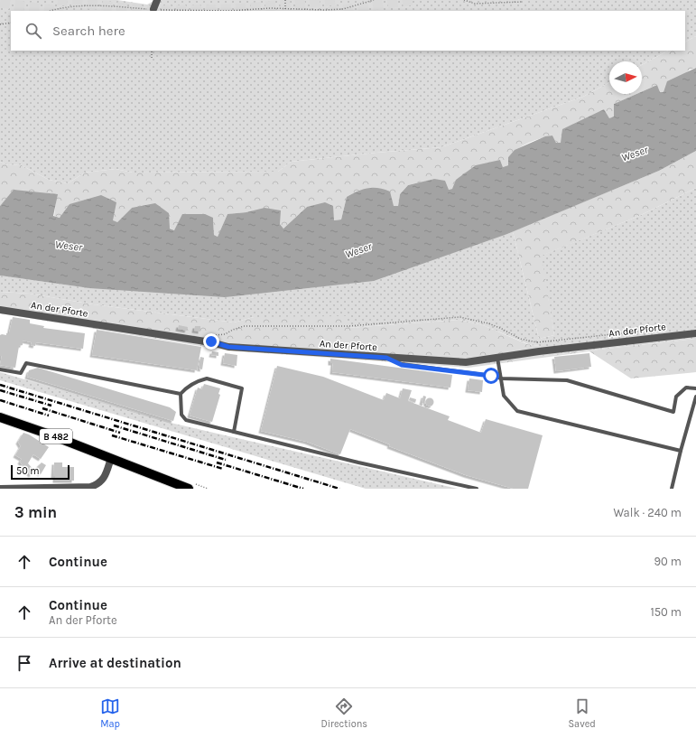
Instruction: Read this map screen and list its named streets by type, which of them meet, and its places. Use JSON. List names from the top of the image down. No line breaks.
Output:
{"streets":{"main road":["B 482"],"street":["An der Pforte"]},"water":["Weser"],"scale_bar":"50 m","north":"right","page":{"search":"Search here","scale":"50 m","heading":["3 min","Walk · 240 m"],"list":[["Continue","90 m"],["Continue","An der Pforte","150 m"],"Arrive at destination"],"nav":["Map","Directions","Saved"]}}
